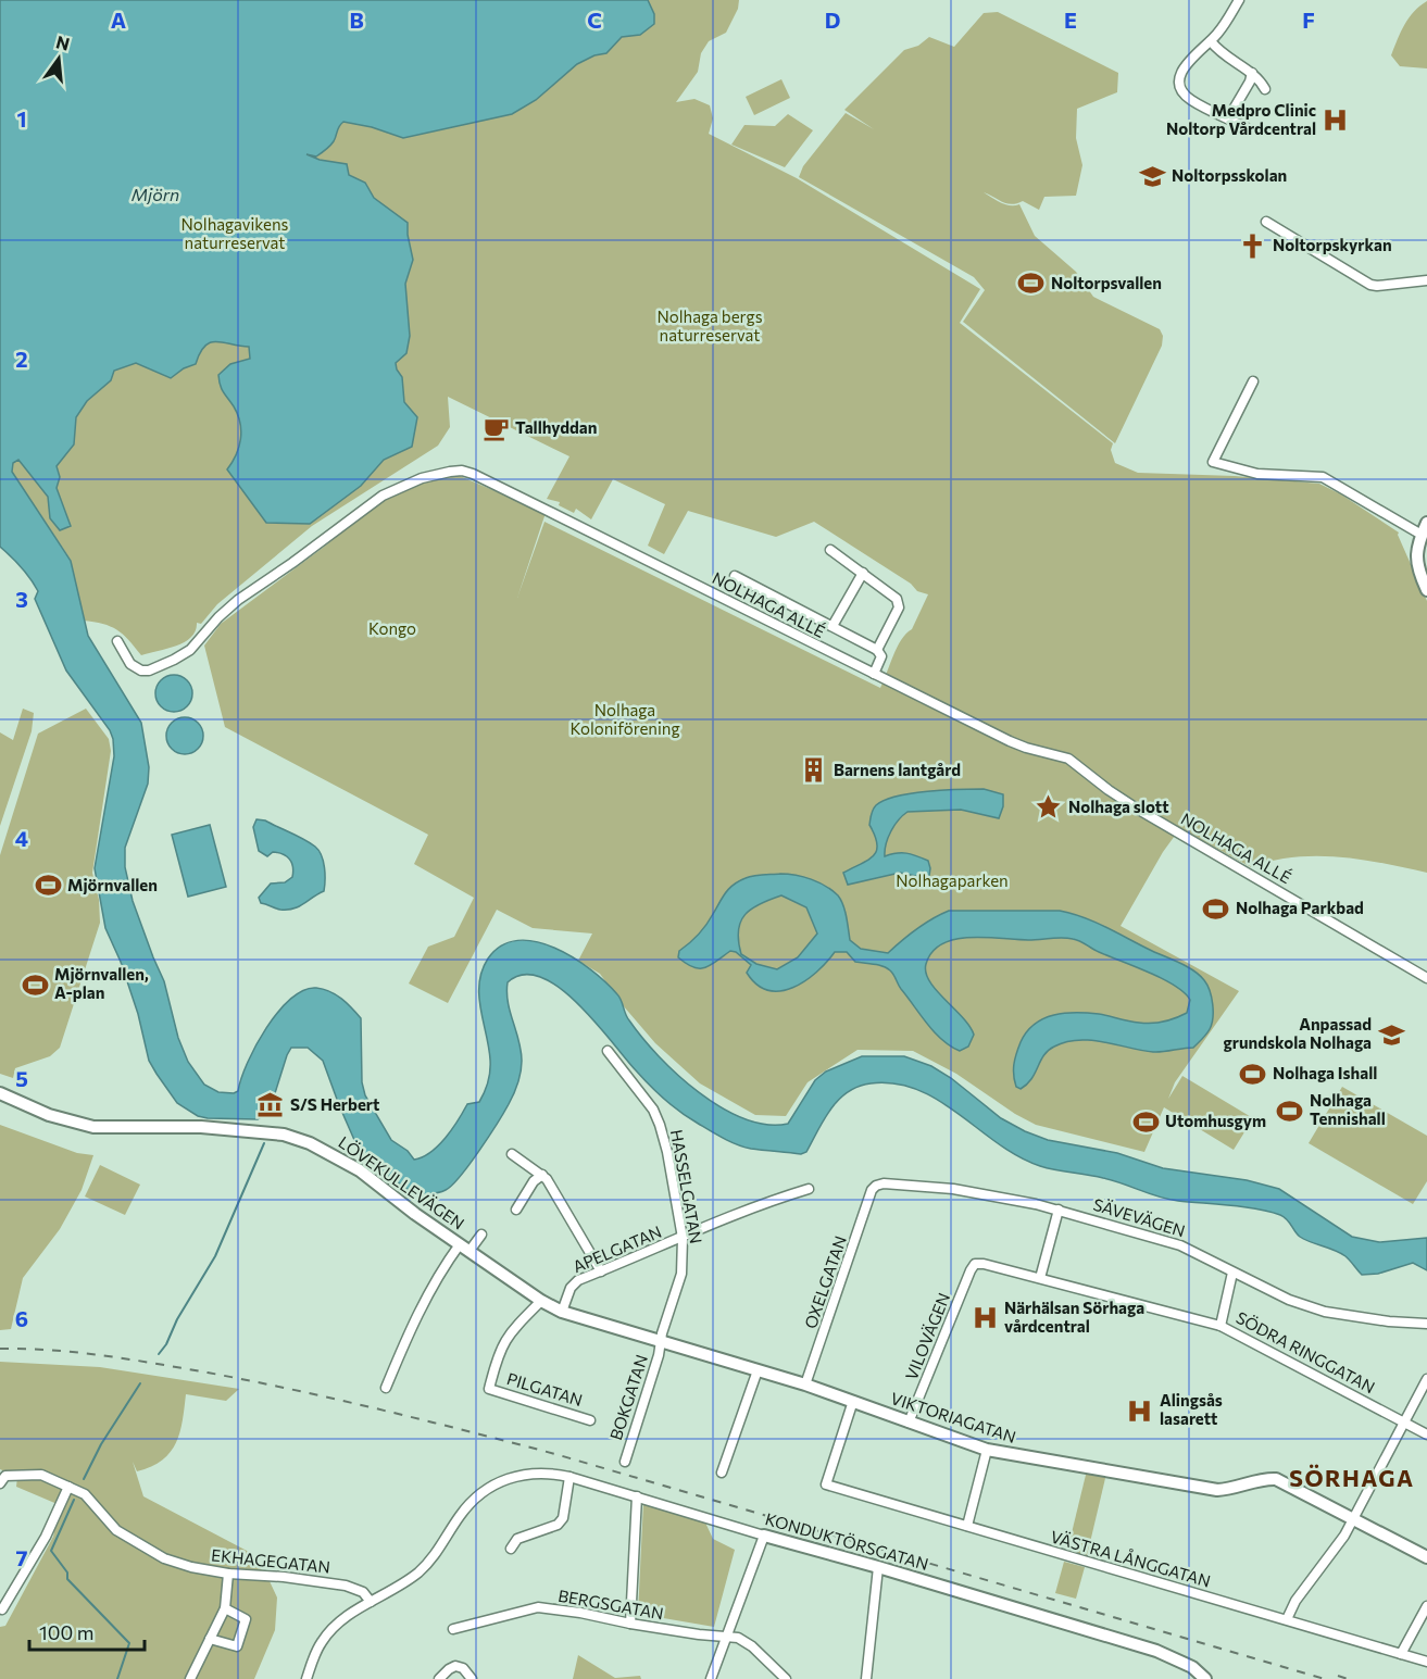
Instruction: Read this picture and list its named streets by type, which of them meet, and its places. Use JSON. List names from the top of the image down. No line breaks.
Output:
{"streets":{"street":["NOLHAGA ALLÉ","LÖVEKULLEVÄGEN","HASSELGATAN","SÄVEVÄGEN","APELGATAN","OXELGATAN","VILOVÄGEN","SÖDRA RINGGATAN","PILGATAN","BOKGATAN","VIKTORIAGATAN","KONDUKTÖRSGATAN","VÄSTRA LÅNGGATAN","EKHAGEGATAN","BERGSGATAN"]},"crossings":[["LÖVEKULLEVÄGEN","PILGATAN"],["LÖVEKULLEVÄGEN","VIKTORIAGATAN"],["HASSELGATAN","APELGATAN"],["HASSELGATAN","BOKGATAN"],["HASSELGATAN","VIKTORIAGATAN"],["SÄVEVÄGEN","OXELGATAN"],["APELGATAN","VIKTORIAGATAN"],["OXELGATAN","VIKTORIAGATAN"],["VILOVÄGEN","SÖDRA RINGGATAN"],["VILOVÄGEN","VIKTORIAGATAN"],["PILGATAN","VIKTORIAGATAN"],["BOKGATAN","VIKTORIAGATAN"],["VIKTORIAGATAN","VÄSTRA LÅNGGATAN"],["KONDUKTÖRSGATAN","EKHAGEGATAN"]],"districts":["SÖRHAGA"],"water":["Mjörn"],"parks":["Nolhagavikens naturreservat","Nolhaga bergs naturreservat","Kongo","Nolhaga Koloniförening","Nolhagaparken"],"places":{"hospital":["Medpro Clinic Noltorp Vårdcentral","Närhälsan Sörhaga vårdcentral","Alingsås lasarett"],"school or university":["Noltorpsskolan","Anpassad grundskola Nolhaga"],"church":["Noltorpskyrkan"],"sports":["Noltorpsvallen","Mjörnvallen","Nolhaga Parkbad","Mjörnvallen, A-plan","Nolhaga Ishall","Nolhaga Tennishall","Utomhusgym"],"cafe":["Tallhyddan"],"building":["Barnens lantgård"],"place":["Nolhaga slott"],"museum":["S/S Herbert"]},"scale_bar":"100 m","north":"top","grid":{"columns":["A","B","C","D","E","F"],"rows":["1","2","3","4","5","6","7"]}}
